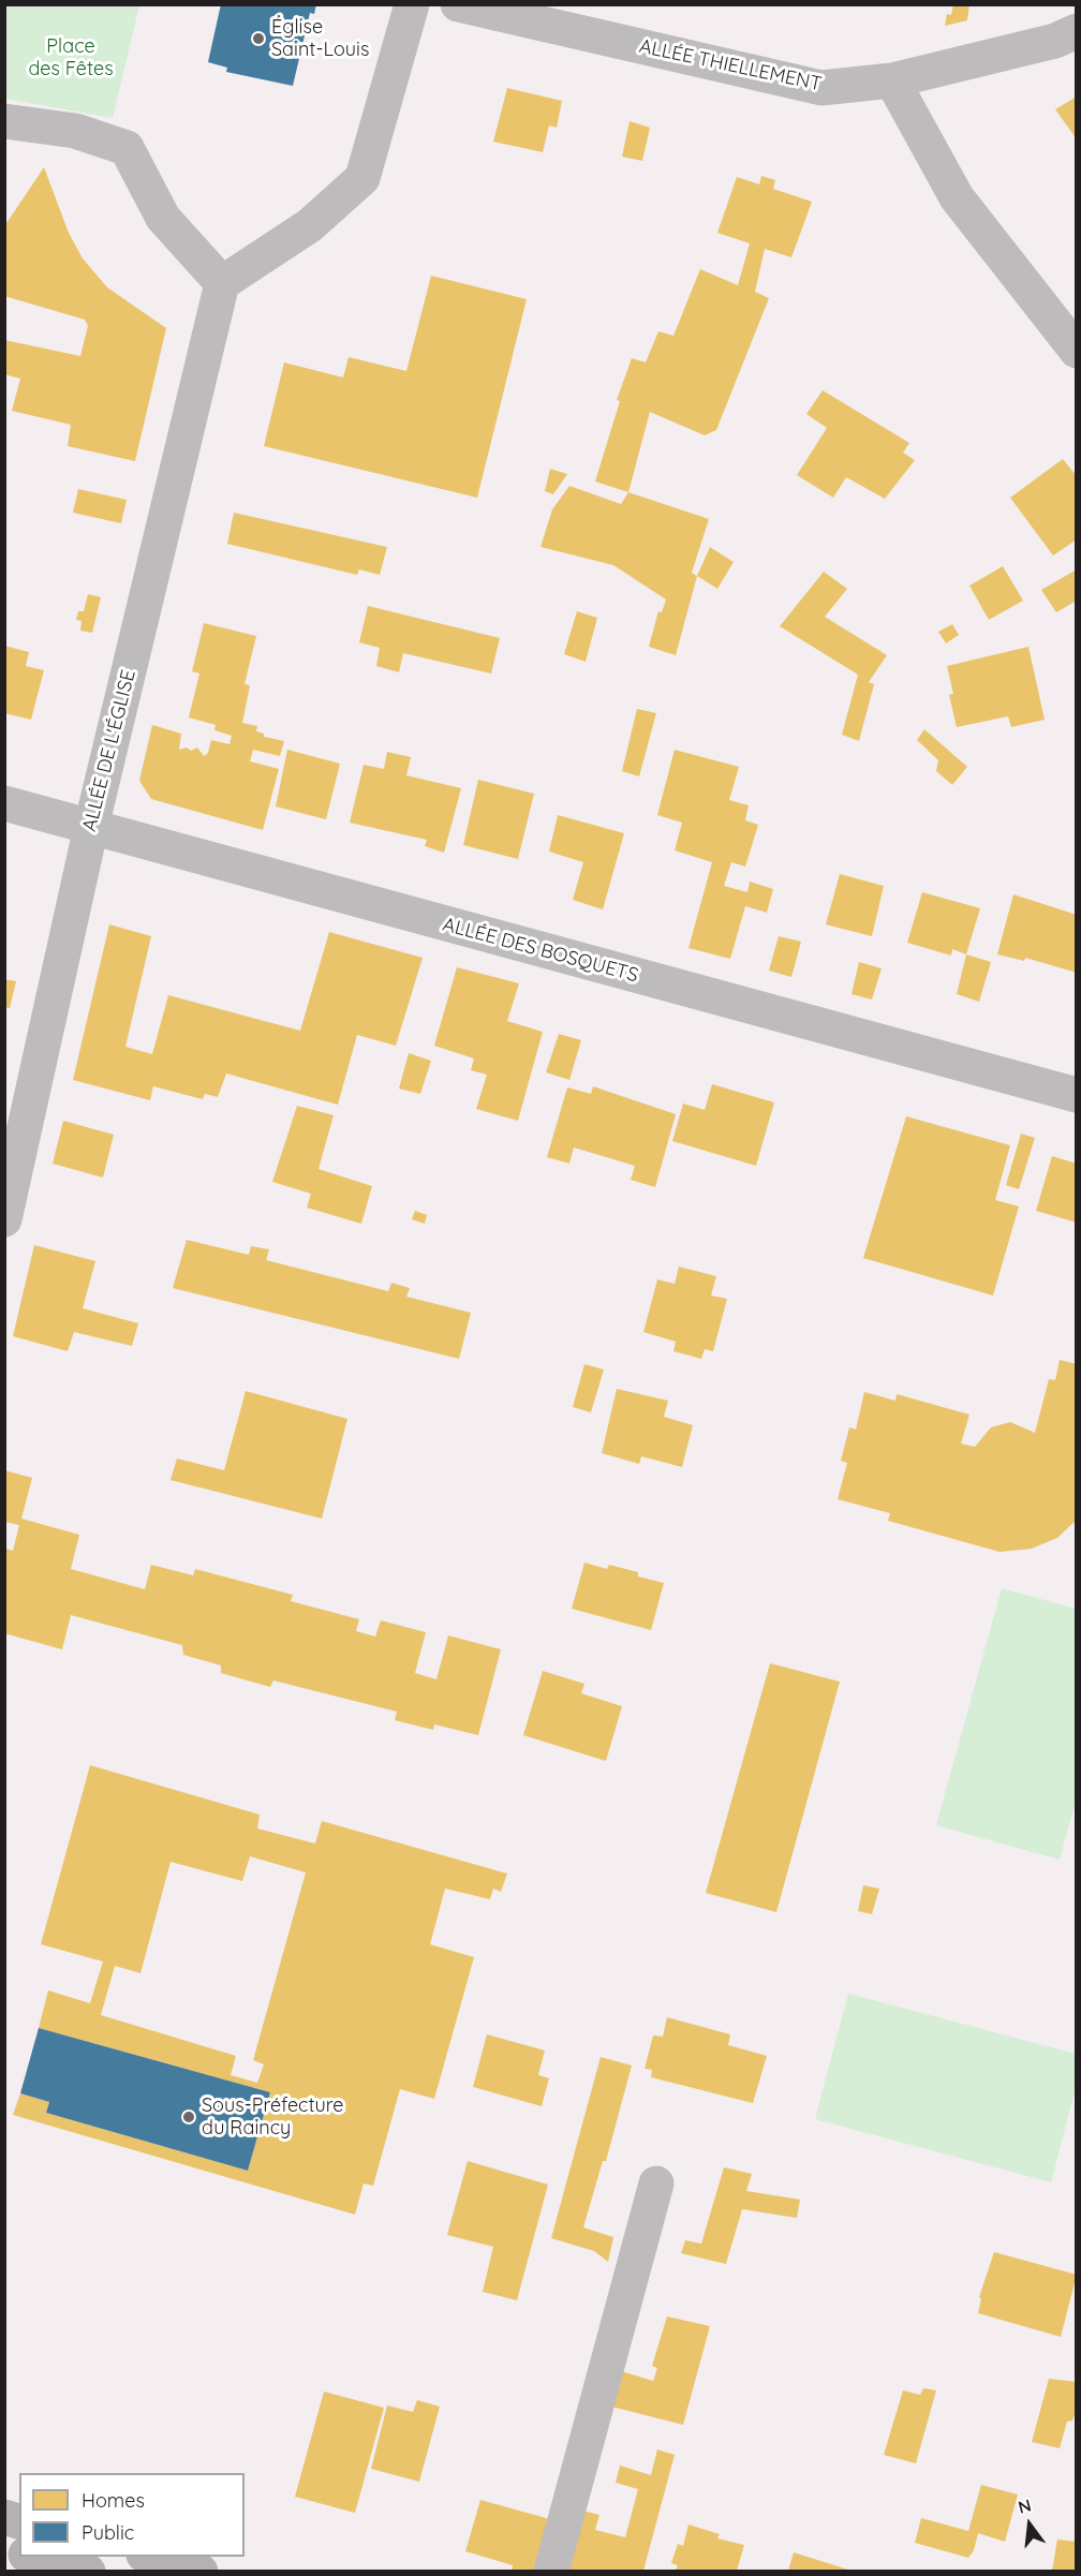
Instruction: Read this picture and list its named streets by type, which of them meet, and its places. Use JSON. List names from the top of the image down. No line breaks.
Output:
{"streets":{"street":["ALLÉE THIELLEMENT","ALLÉE DE L'ÉGLISE","ALLÉE DES BOSQUETS"]},"crossings":[["ALLÉE DE L'ÉGLISE","ALLÉE DES BOSQUETS"]],"parks":["Place des Fêtes"],"places":["Église Saint-Louis","Sous-Préfecture du Raincy"],"legend":["Homes","Public"],"north":"top"}
